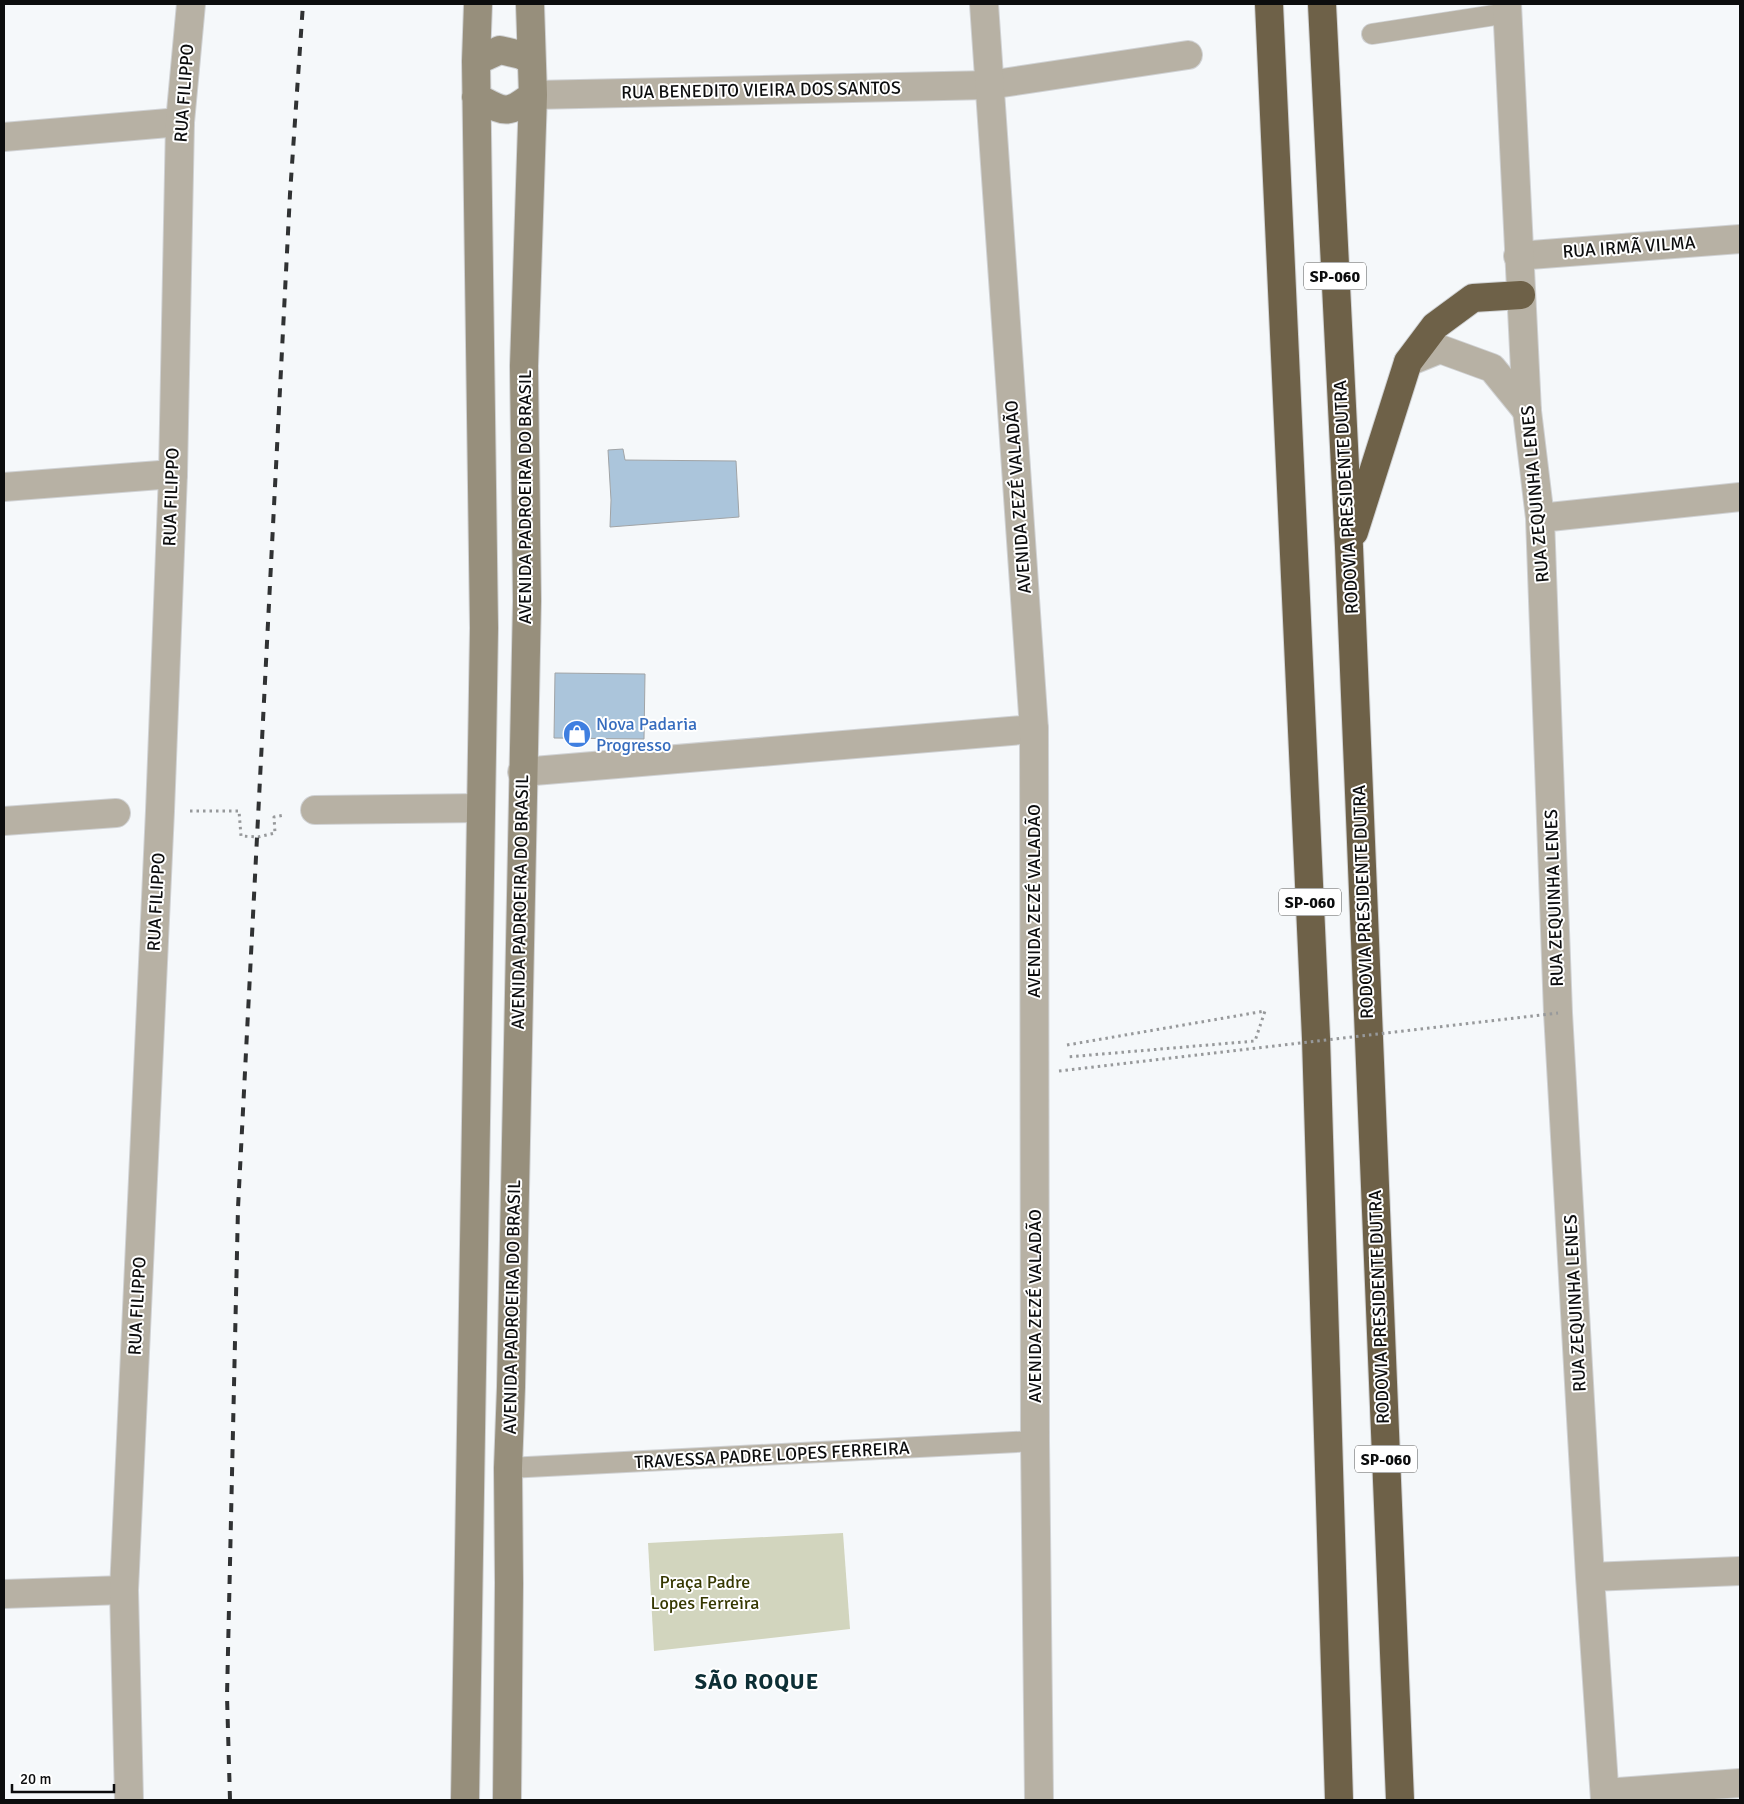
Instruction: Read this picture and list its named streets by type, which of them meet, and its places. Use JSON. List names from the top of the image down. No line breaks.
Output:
{"streets":{"highway":["SP-060","RODOVIA PRESIDENTE DUTRA"],"main road":["AVENIDA PADROEIRA DO BRASIL"],"street":["RUA BENEDITO VIEIRA DOS SANTOS","RUA FILIPPO","RUA IRMÃ VILMA","RUA ZEQUINHA LENES","AVENIDA ZEZÉ VALADÃO"],"lane":["TRAVESSA PADRE LOPES FERREIRA"]},"crossings":[["RUA BENEDITO VIEIRA DOS SANTOS","AVENIDA PADROEIRA DO BRASIL"],["RUA BENEDITO VIEIRA DOS SANTOS","AVENIDA ZEZÉ VALADÃO"],["RUA IRMÃ VILMA","RUA ZEQUINHA LENES"],["AVENIDA PADROEIRA DO BRASIL","TRAVESSA PADRE LOPES FERREIRA"],["AVENIDA ZEZÉ VALADÃO","TRAVESSA PADRE LOPES FERREIRA"]],"districts":["SÃO ROQUE"],"parks":["Praça Padre Lopes Ferreira"],"places":{"shop":["Nova Padaria Progresso"]},"scale_bar":"20 m"}
